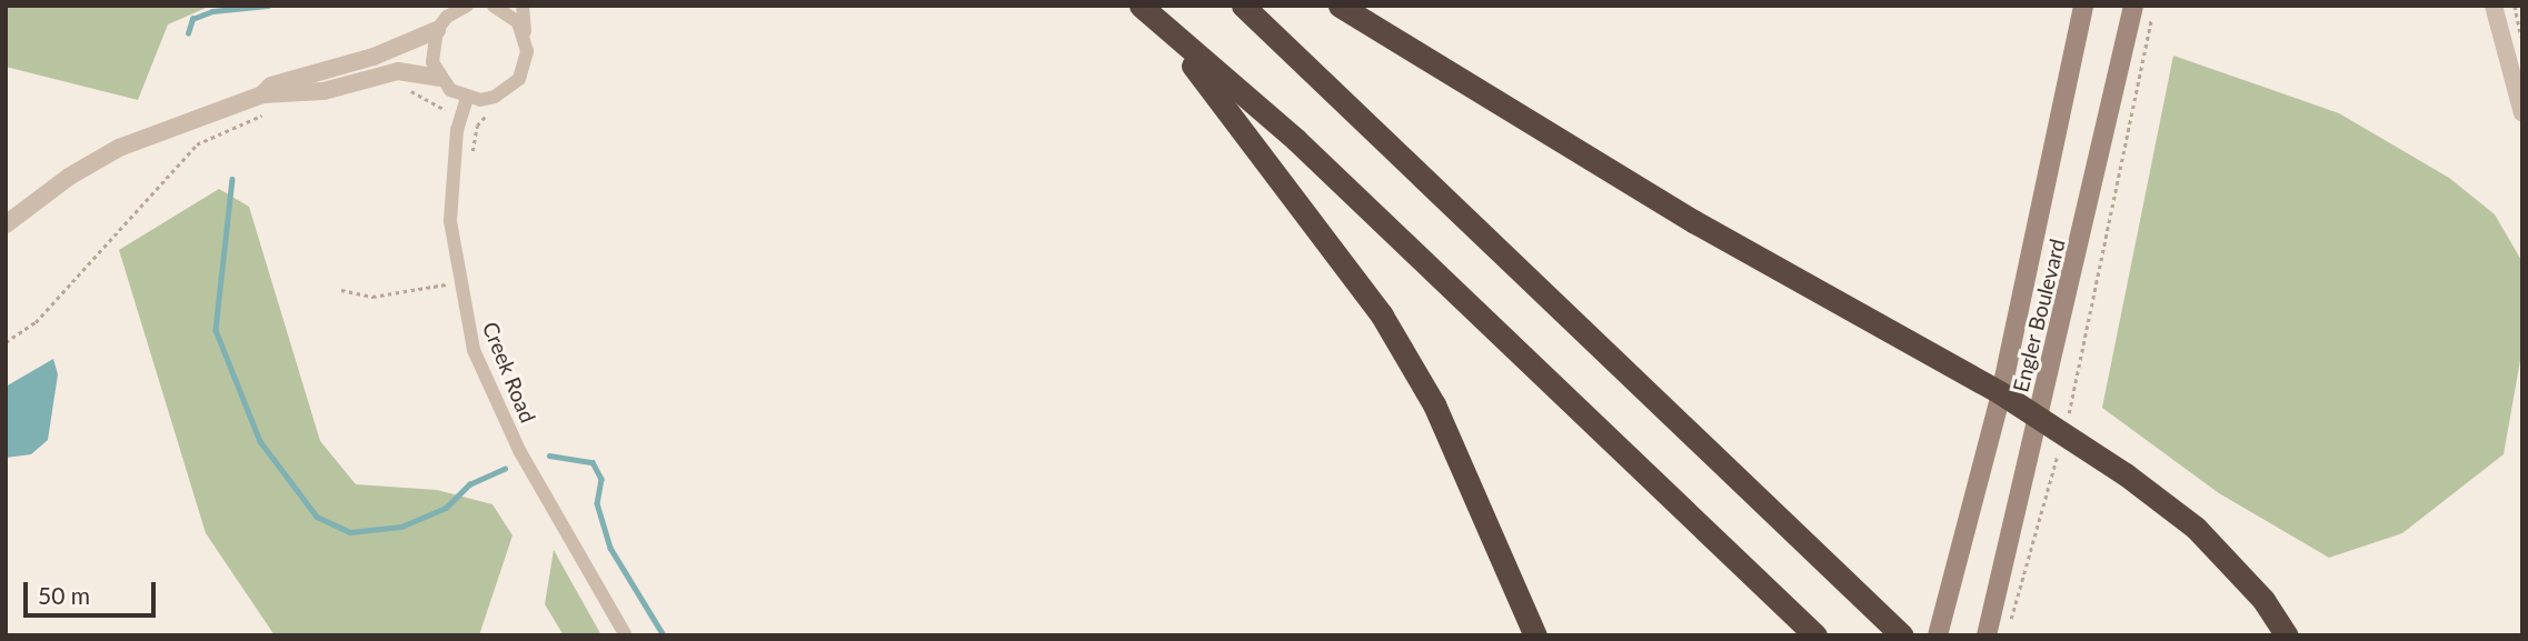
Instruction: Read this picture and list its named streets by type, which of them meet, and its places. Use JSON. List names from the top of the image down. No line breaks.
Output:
{"streets":{"main road":["Engler Boulevard"],"street":["Creek Road"]},"scale_bar":"50 m"}
